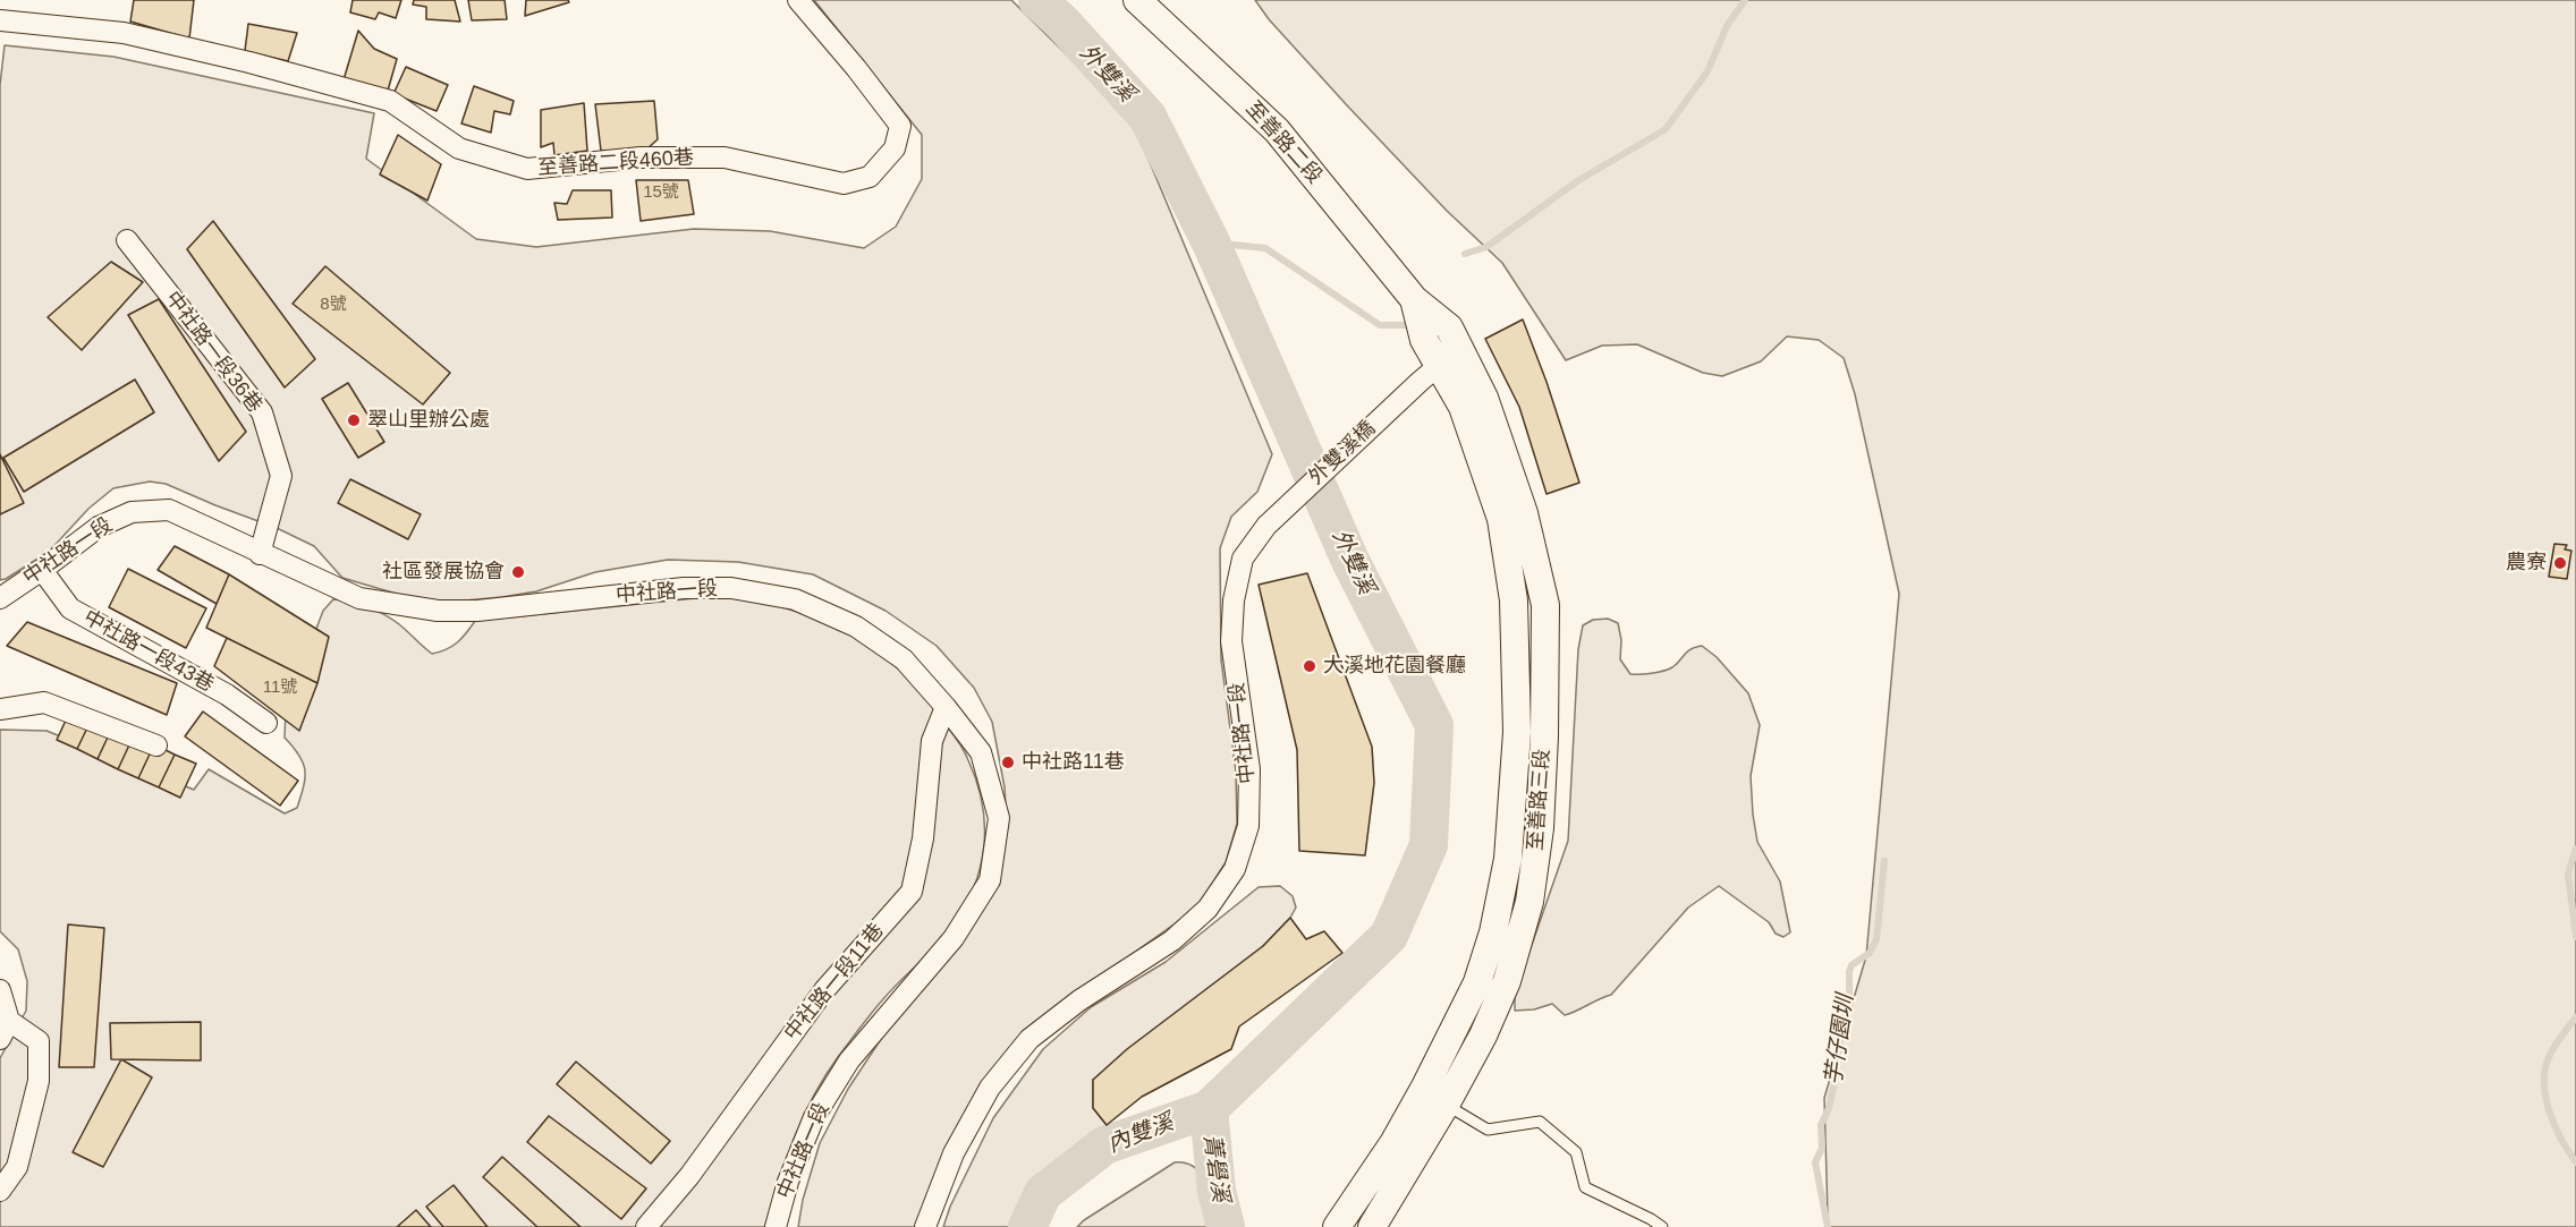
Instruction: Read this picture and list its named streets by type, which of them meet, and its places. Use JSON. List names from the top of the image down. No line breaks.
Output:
{"streets":{"street":["至善路二段","至善路二段460巷","中社路一段36巷","外雙溪橋","中社路一段","中社路一段43巷","至善路三段","中社路一段11巷"]},"crossings":[["至善路二段","外雙溪橋"],["至善路二段","至善路三段"],["中社路一段36巷","中社路一段"],["外雙溪橋","中社路一段"],["外雙溪橋","至善路三段"],["中社路一段","中社路一段43巷"],["中社路一段","中社路一段11巷"]],"water":["外雙溪","芋仔園圳","內雙溪","菁礐溪"],"places":["翠山里辦公處","農寮","社區發展協會","大溪地花園餐廳","中社路11巷"],"house_numbers":["15號","8號","11號"]}
